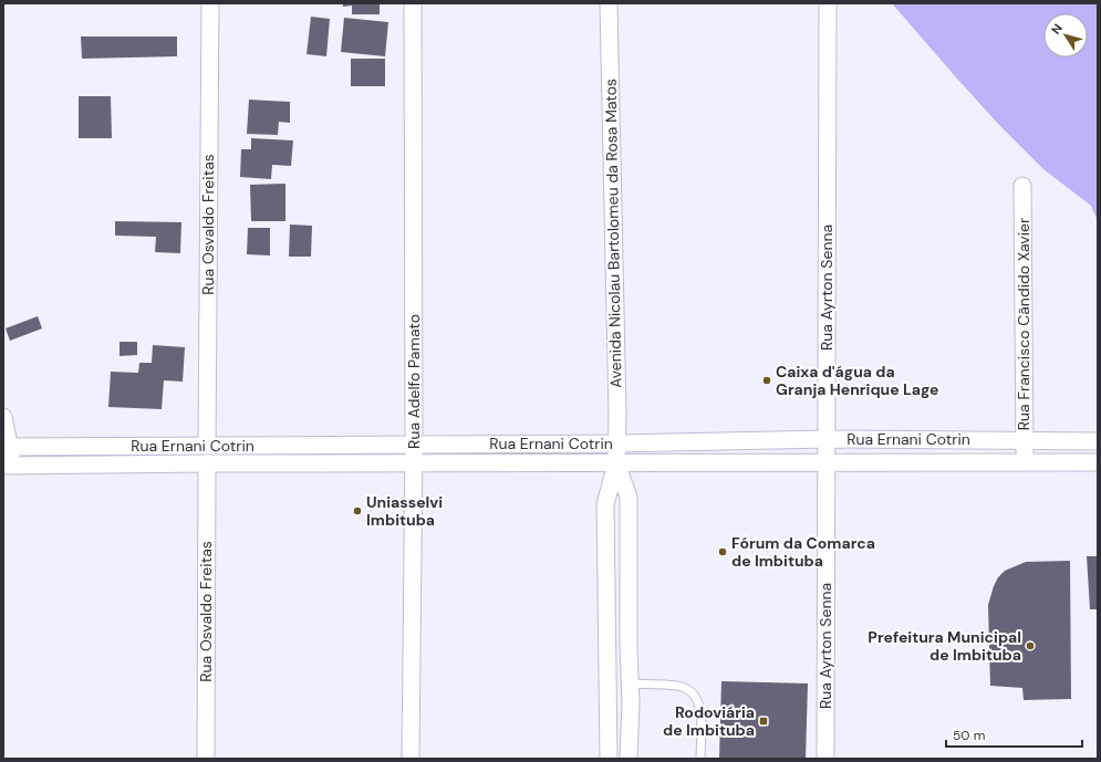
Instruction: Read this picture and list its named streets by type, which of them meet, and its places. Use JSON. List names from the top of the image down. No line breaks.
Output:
{"streets":{"street":["Rua Osvaldo Freitas","Avenida Nicolau Bartolomeu da Rosa Matos","Rua Ayrton Senna","Rua Francisco Cândido Xavier","Rua Adelfo Pamato","Rua Ernani Cotrin"]},"crossings":[["Rua Osvaldo Freitas","Rua Ernani Cotrin"],["Avenida Nicolau Bartolomeu da Rosa Matos","Rua Ernani Cotrin"],["Rua Ayrton Senna","Rua Ernani Cotrin"],["Rua Francisco Cândido Xavier","Rua Ernani Cotrin"],["Rua Adelfo Pamato","Rua Ernani Cotrin"]],"places":{"other":["Caixa d'água da Granja Henrique Lage","Uniasselvi Imbituba","Fórum da Comarca de Imbituba","Prefeitura Municipal de Imbituba"],"transit":["Rodoviária de Imbituba"]},"scale_bar":"50 m","north":"top left"}
